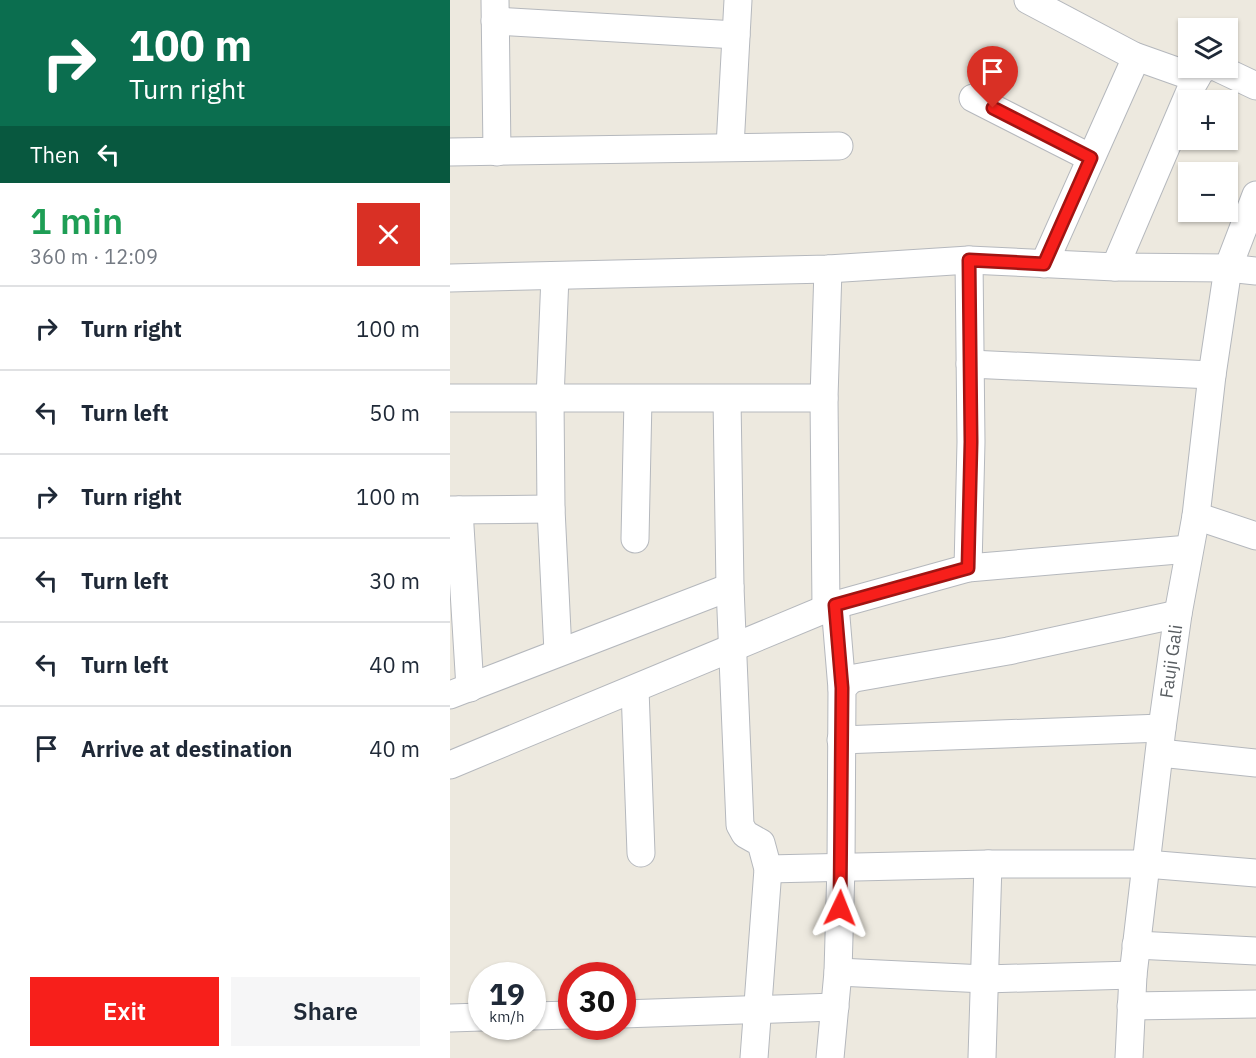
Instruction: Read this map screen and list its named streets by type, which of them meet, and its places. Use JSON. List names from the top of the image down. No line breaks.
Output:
{"streets":{"street":["Fauji Gali"]},"page":{"turn":["100 m","Turn right"],"map_buttons":["+","−"],"then":"Then","heading":["1 min","360 m · 12:09"],"list":[{"name":"Turn right","value":"100 m"},{"name":"Turn left","value":"50 m"},{"name":"Turn right","value":"100 m"},{"name":"Turn left","value":"30 m"},{"name":"Turn left","value":"40 m"},{"name":"Arrive at destination","value":"40 m"}],"speed":"19 km/h","limit":"30","buttons":["Exit","Share"]}}
